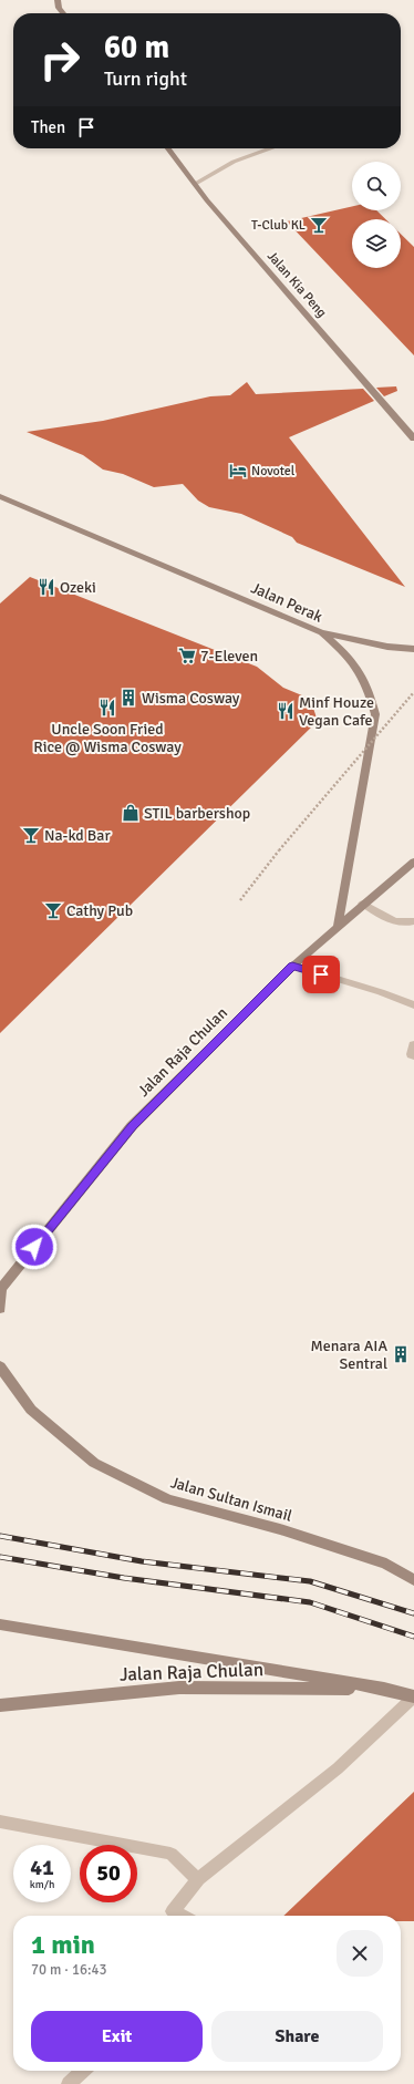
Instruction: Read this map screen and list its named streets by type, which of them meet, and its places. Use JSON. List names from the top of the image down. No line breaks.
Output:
{"streets":{"street":["Jalan Kia Peng","Jalan Perak","Jalan Raja Chulan","Jalan Sultan Ismail"]},"crossings":[["Jalan Perak","Jalan Raja Chulan"]],"places":{"bar":["T-Club KL","Na-kd Bar","Cathy Pub"],"hotel":["Novotel"],"restaurant":["Ozeki","Uncle Soon Fried Rice @ Wisma Cosway","Minf Houze Vegan Cafe"],"supermarket":["7-Eleven"],"building":["Wisma Cosway","Menara AIA Sentral"],"shop":["STIL barbershop"]},"page":{"turn":["60 m","Turn right"],"then":"Then","speed":"41 km/h","limit":"50","heading":["1 min","70 m · 16:43"],"buttons":["Exit","Share"]}}
